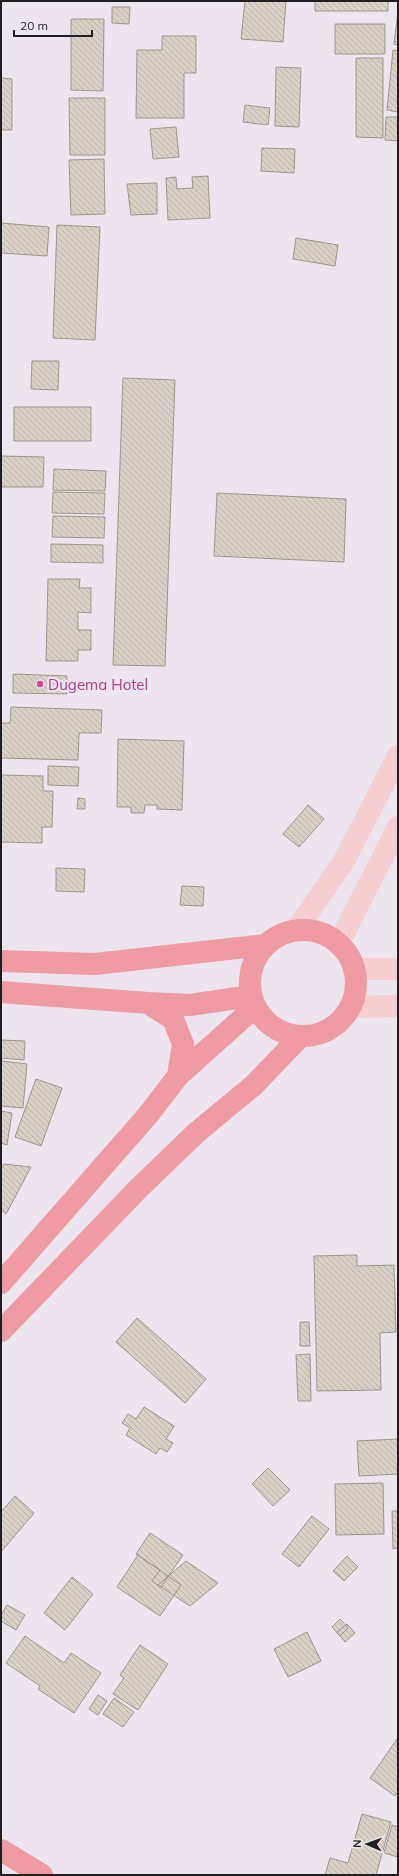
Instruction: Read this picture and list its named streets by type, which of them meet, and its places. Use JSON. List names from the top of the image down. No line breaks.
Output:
{"places":["Dugema Hotel"],"scale_bar":"20 m","north":"left"}
